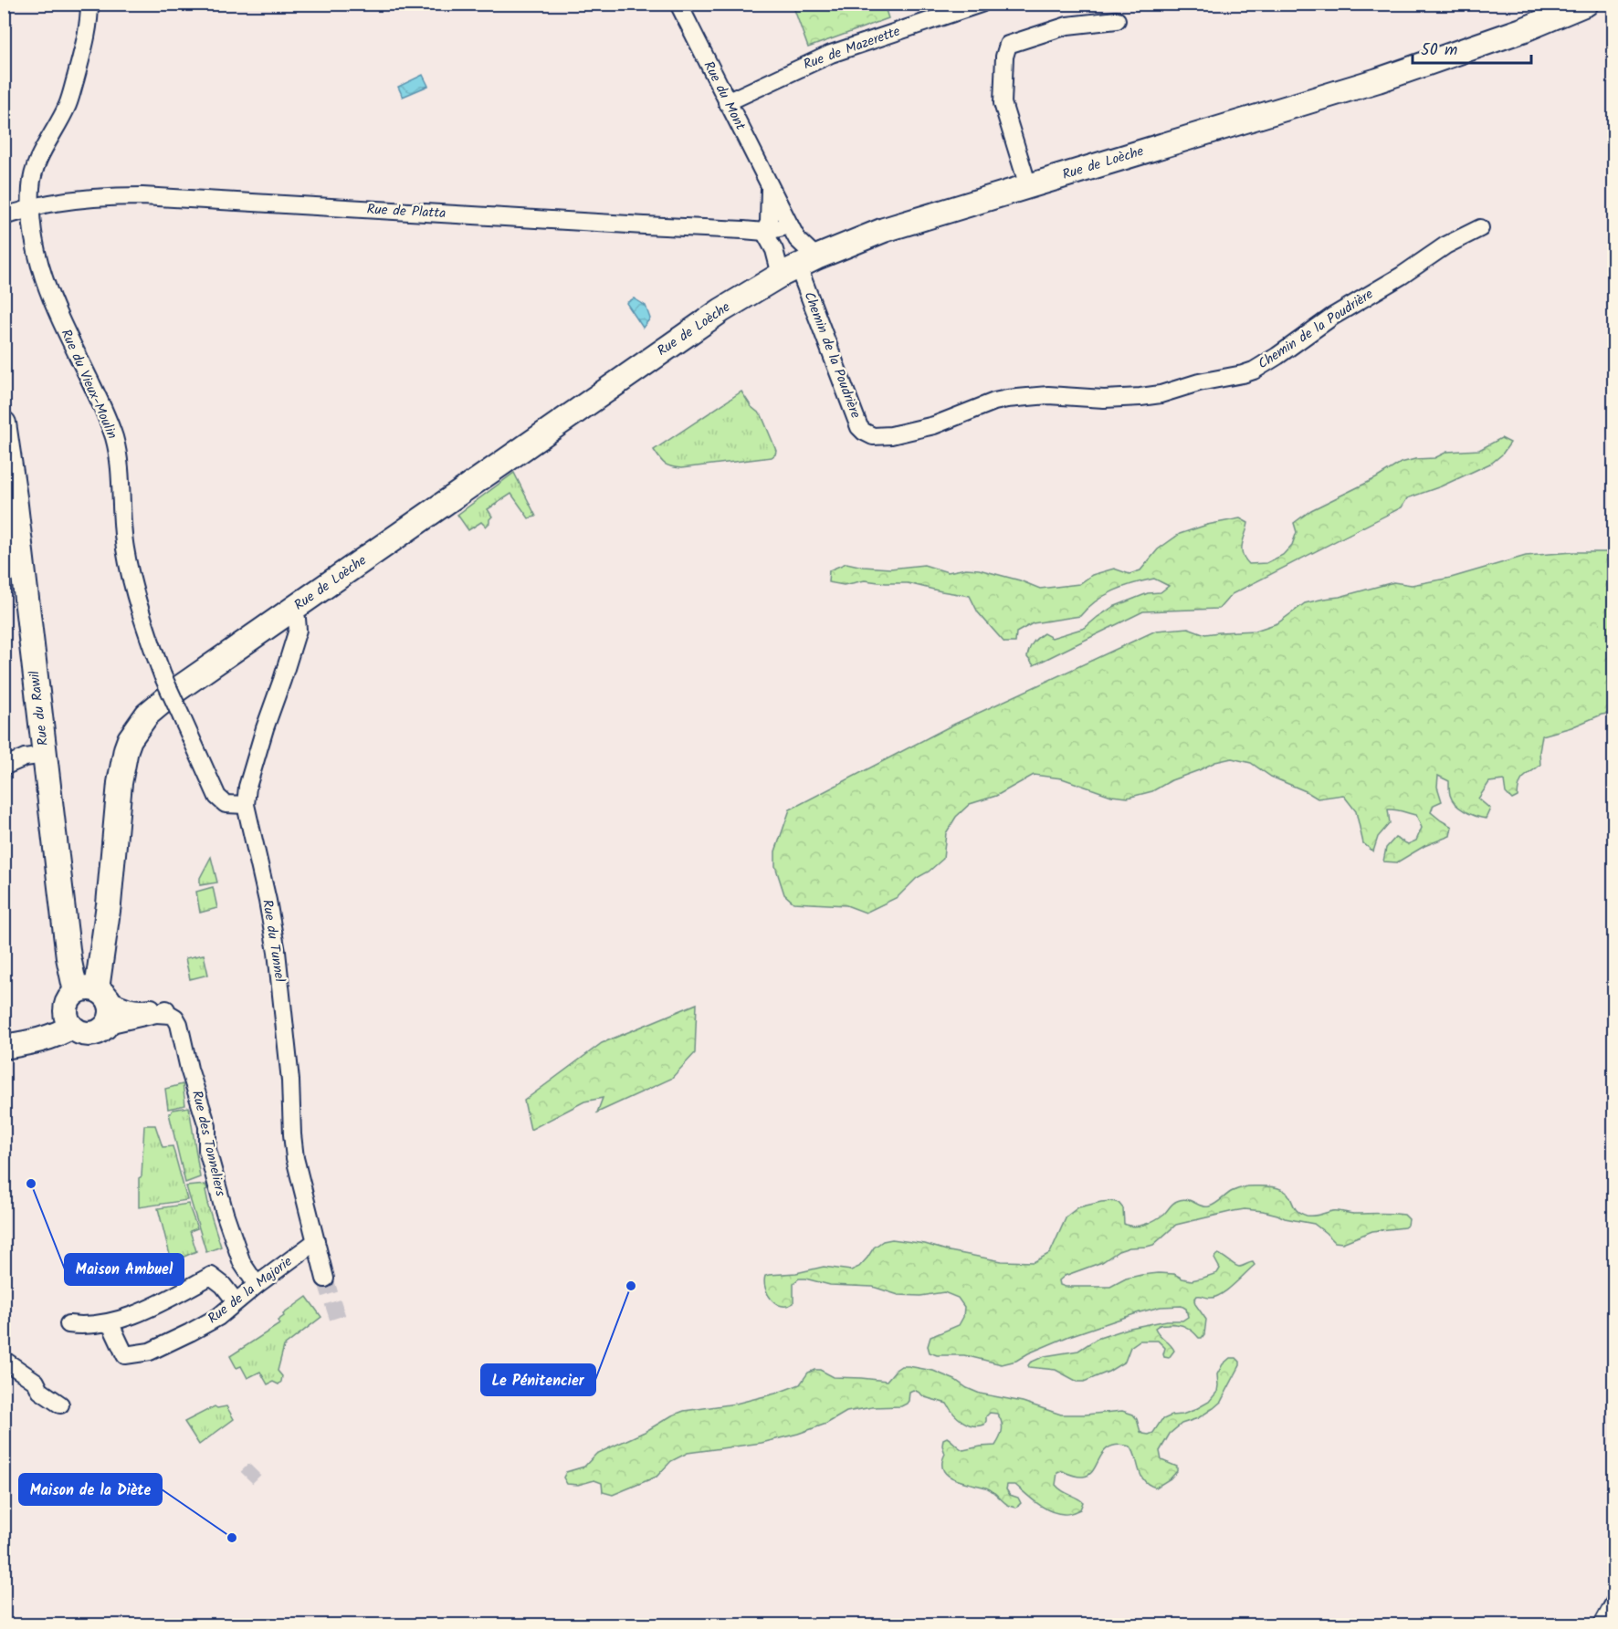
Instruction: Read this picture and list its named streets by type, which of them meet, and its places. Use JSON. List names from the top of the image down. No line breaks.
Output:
{"streets":{"street":["Rue de Mazerette","Rue du Mont","Rue de Loèche","Rue de Platta","Chemin de la Poudrière","Rue du Vieux-Moulin","Rue du Rawil","Rue du Tunnel","Rue des Tonneliers","Rue de la Majorie"]},"crossings":[["Rue de Mazerette","Rue du Mont"],["Rue du Mont","Rue de Loèche"],["Rue du Mont","Rue de Platta"],["Rue du Mont","Chemin de la Poudrière"],["Rue de Loèche","Chemin de la Poudrière"],["Rue de Loèche","Rue du Rawil"],["Rue de Loèche","Rue du Tunnel"],["Rue de Platta","Rue du Vieux-Moulin"],["Rue du Vieux-Moulin","Rue du Tunnel"],["Rue du Tunnel","Rue de la Majorie"],["Rue des Tonneliers","Rue de la Majorie"]],"places":["Maison Ambuel","Le Pénitencier","Maison de la Diète"],"scale_bar":"50 m"}
